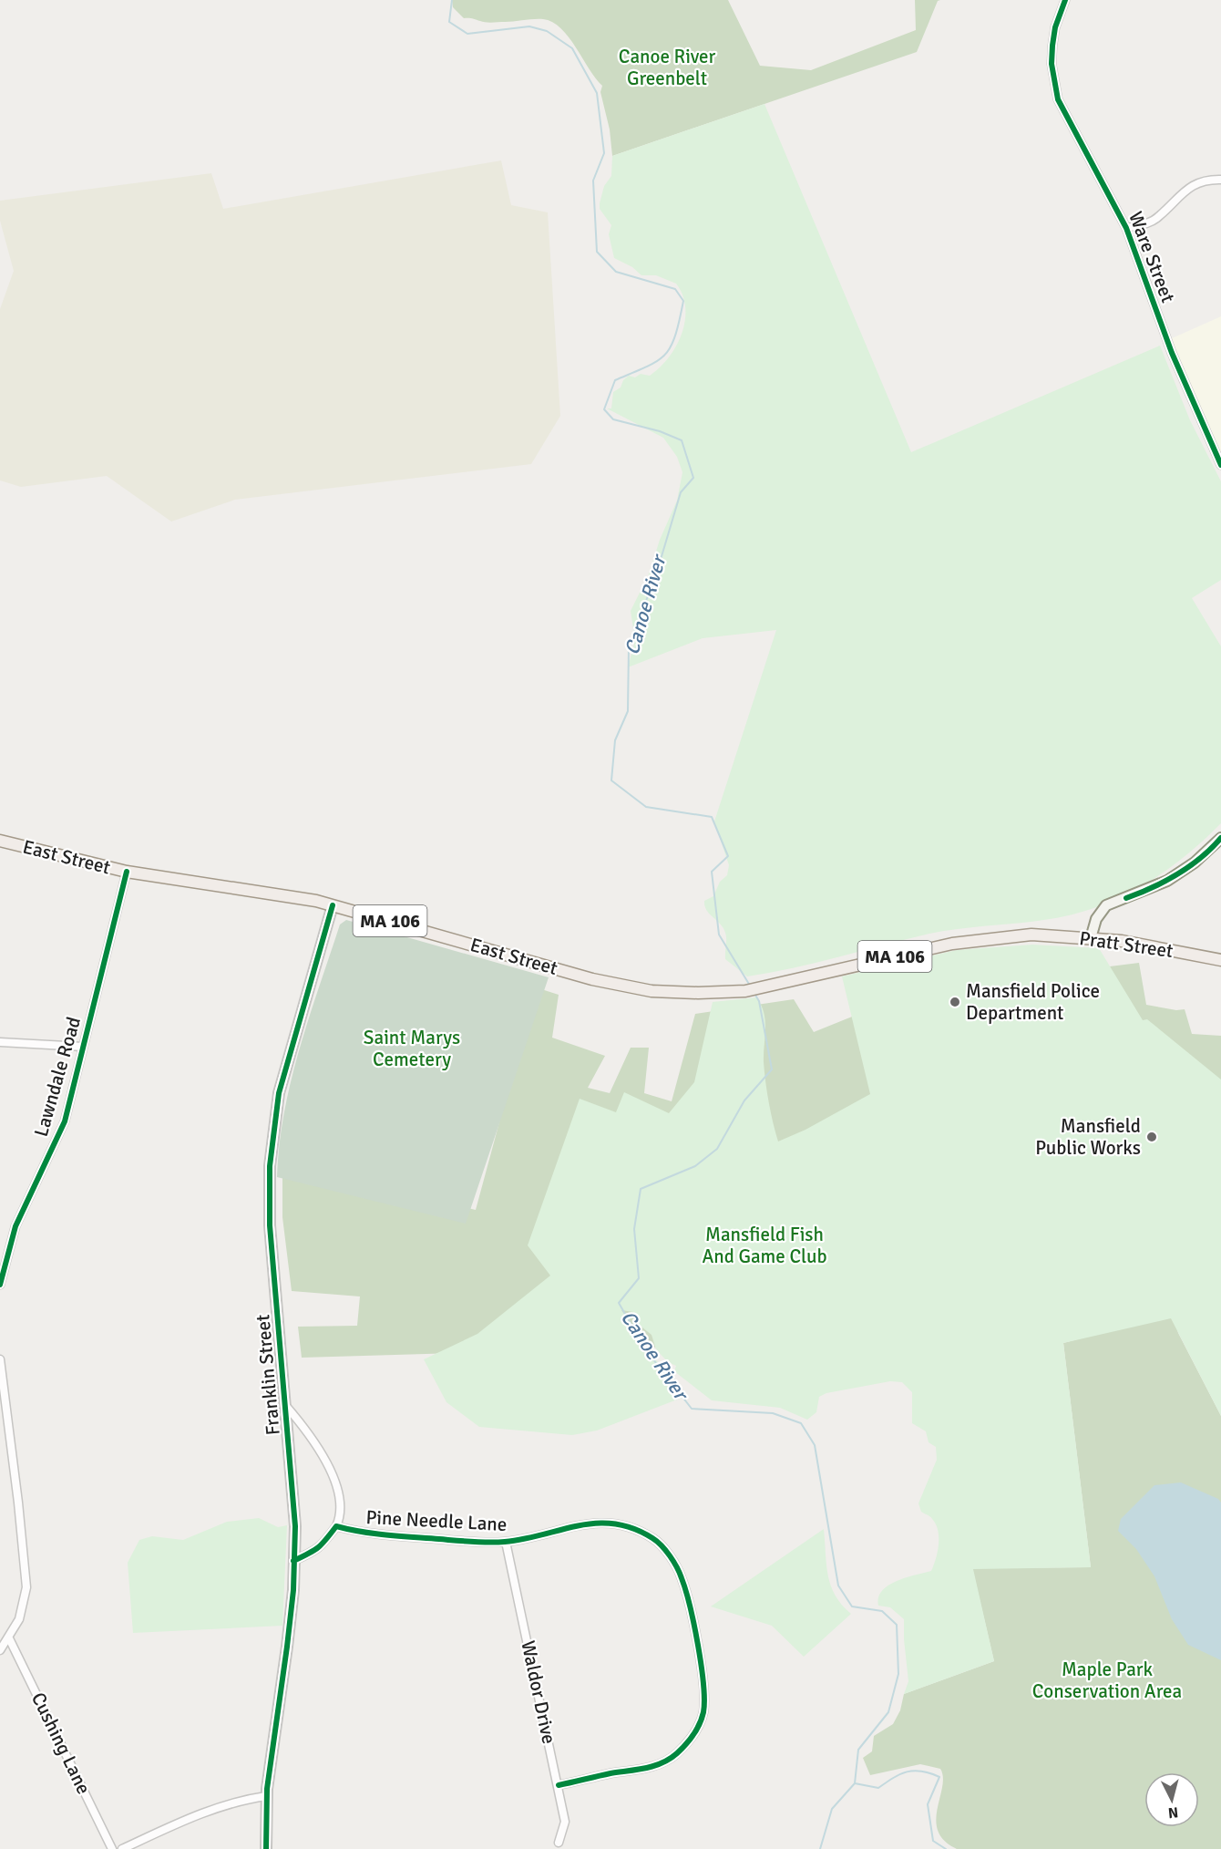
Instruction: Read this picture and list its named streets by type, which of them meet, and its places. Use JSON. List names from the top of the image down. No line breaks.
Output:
{"streets":{"main road":["East Street","MA 106","Pratt Street"],"street":["Ware Street","Lawndale Road","Franklin Street","Pine Needle Lane","Waldor Drive","Cushing Lane"]},"crossings":[["East Street","Pratt Street"],["East Street","Lawndale Road"],["East Street","Franklin Street"],["Franklin Street","Pine Needle Lane"],["Pine Needle Lane","Waldor Drive"]],"water":["Canoe River"],"parks":["Canoe River Greenbelt","Saint Marys Cemetery","Mansfield Fish And Game Club","Maple Park Conservation Area"],"places":["Mansfield Police Department","Mansfield Public Works"],"north":"bottom"}
